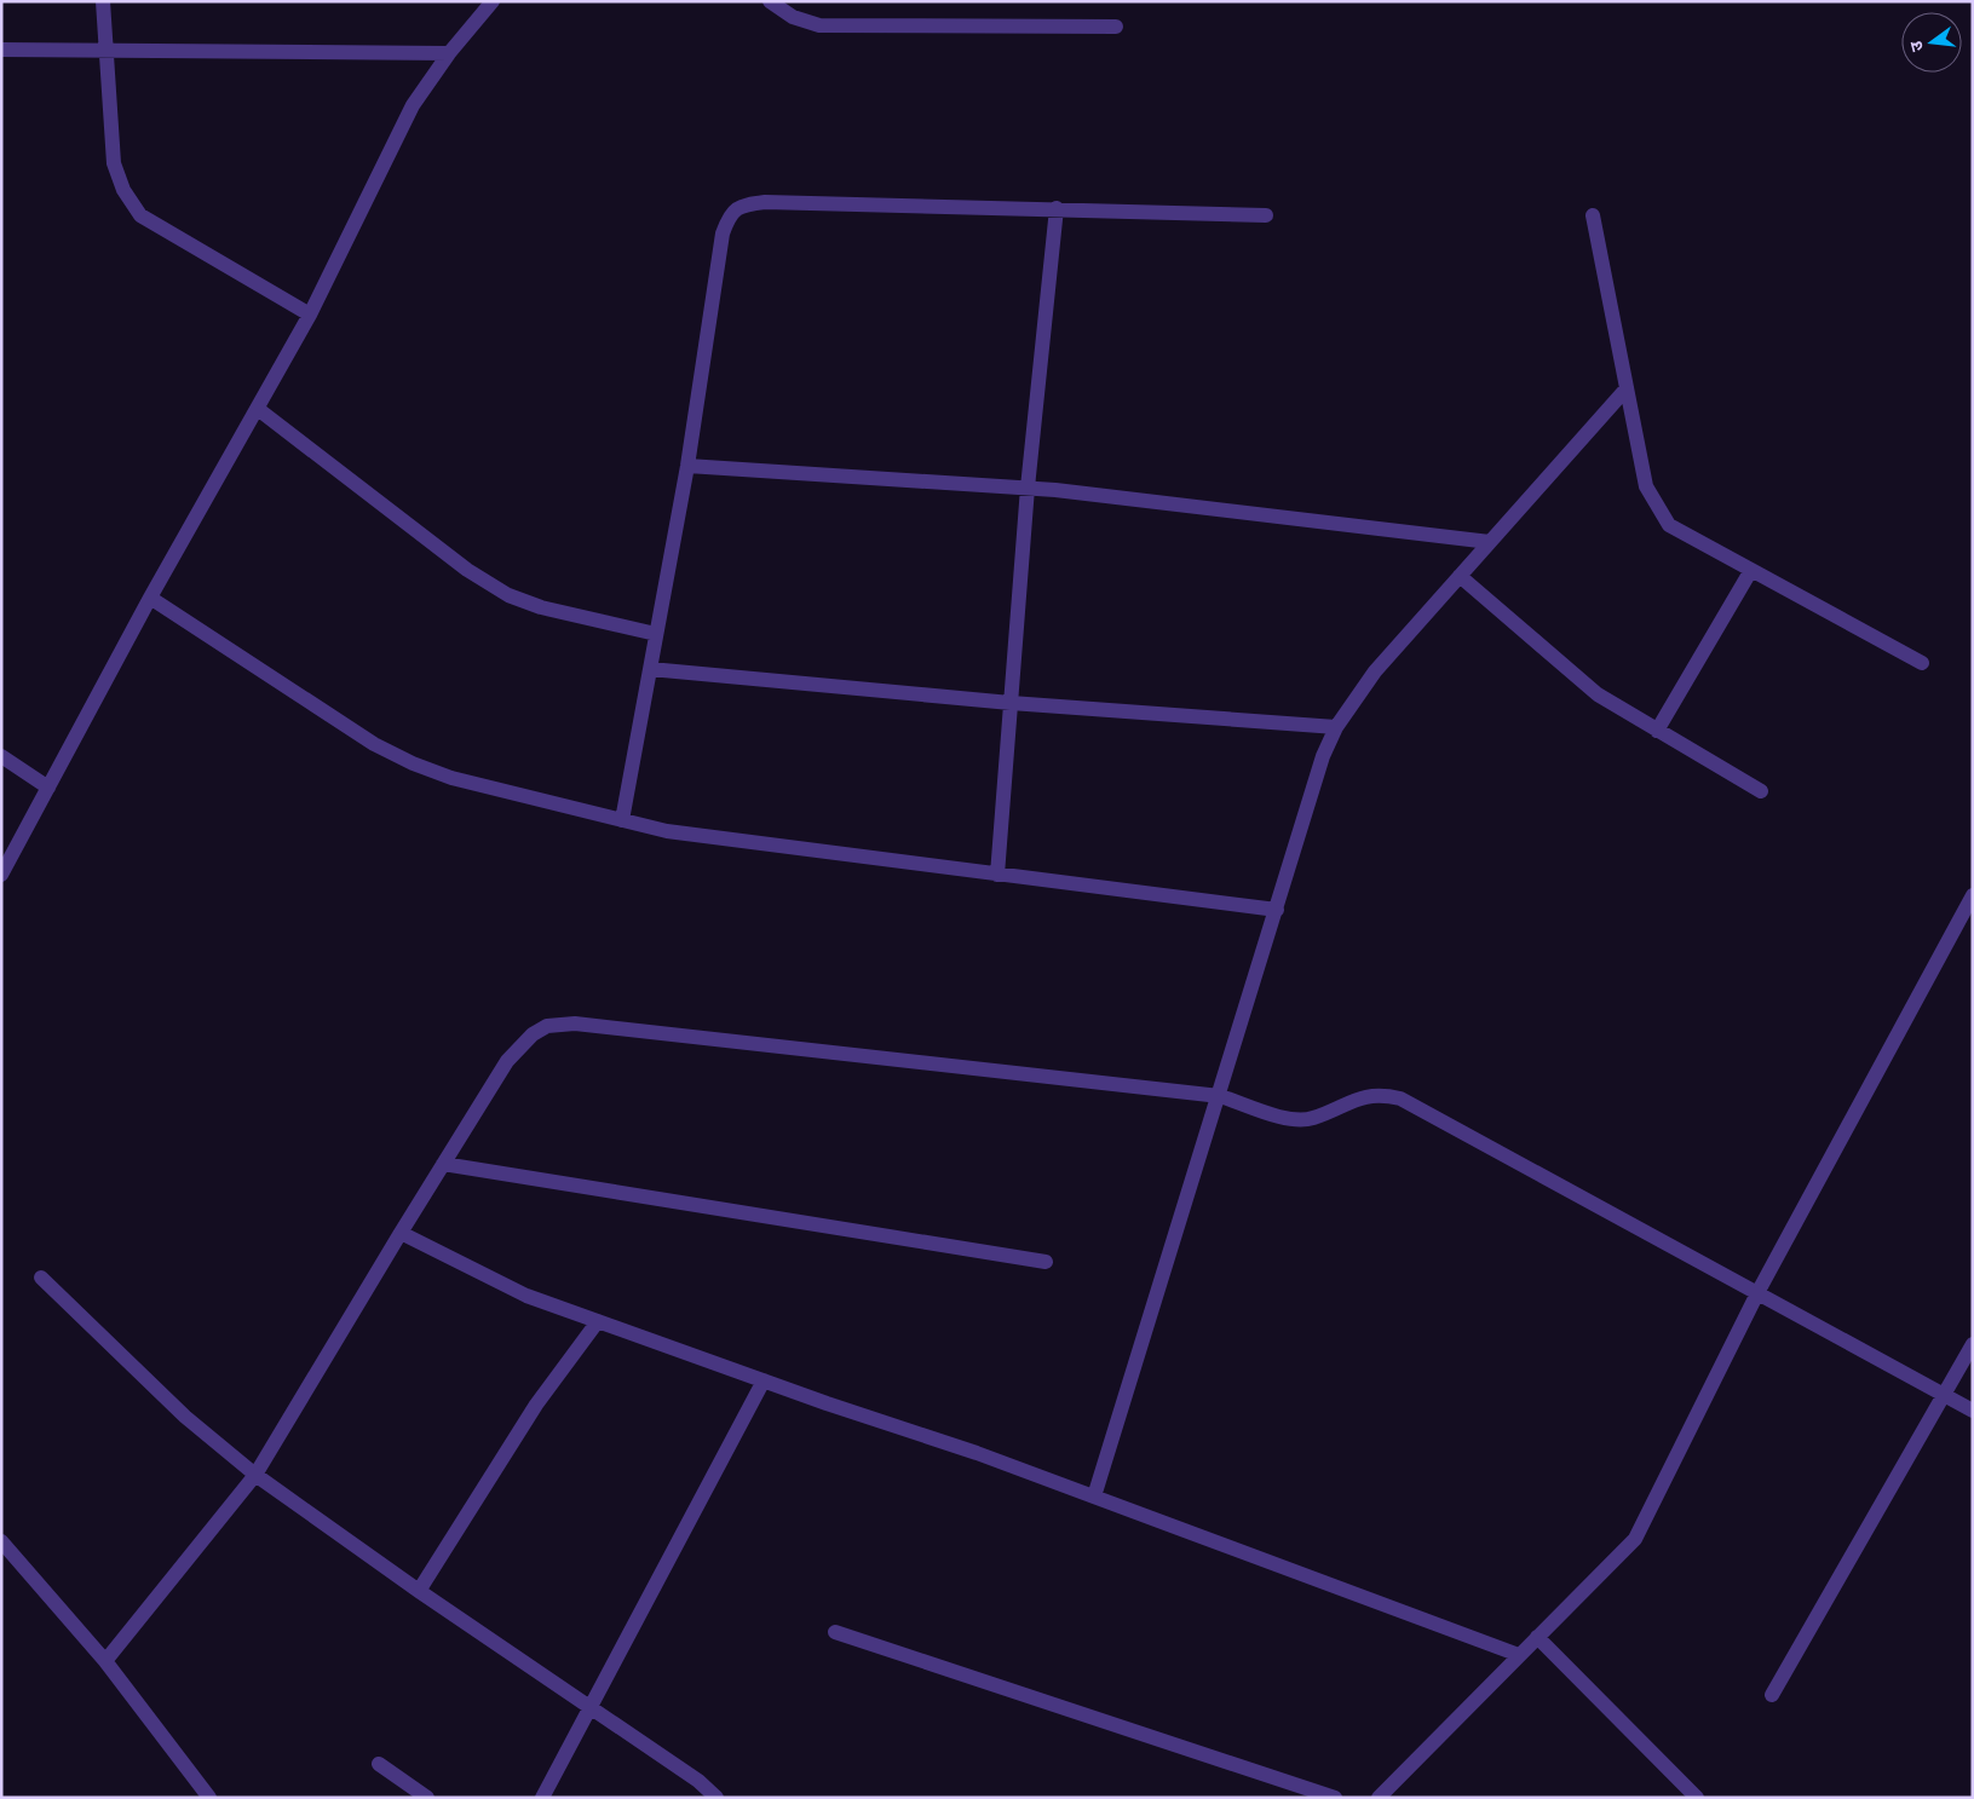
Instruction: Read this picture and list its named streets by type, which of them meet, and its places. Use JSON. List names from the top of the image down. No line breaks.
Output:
{"north":"left"}
